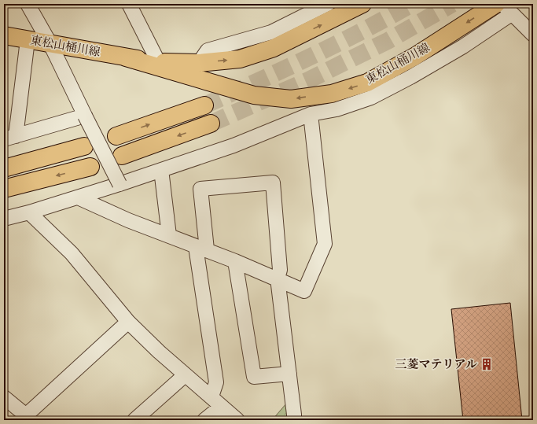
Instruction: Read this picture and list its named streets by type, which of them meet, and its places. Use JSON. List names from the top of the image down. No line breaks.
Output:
{"streets":{"main road":["東松山桶川線"]},"places":{"building":["三菱マテリアル"]}}
